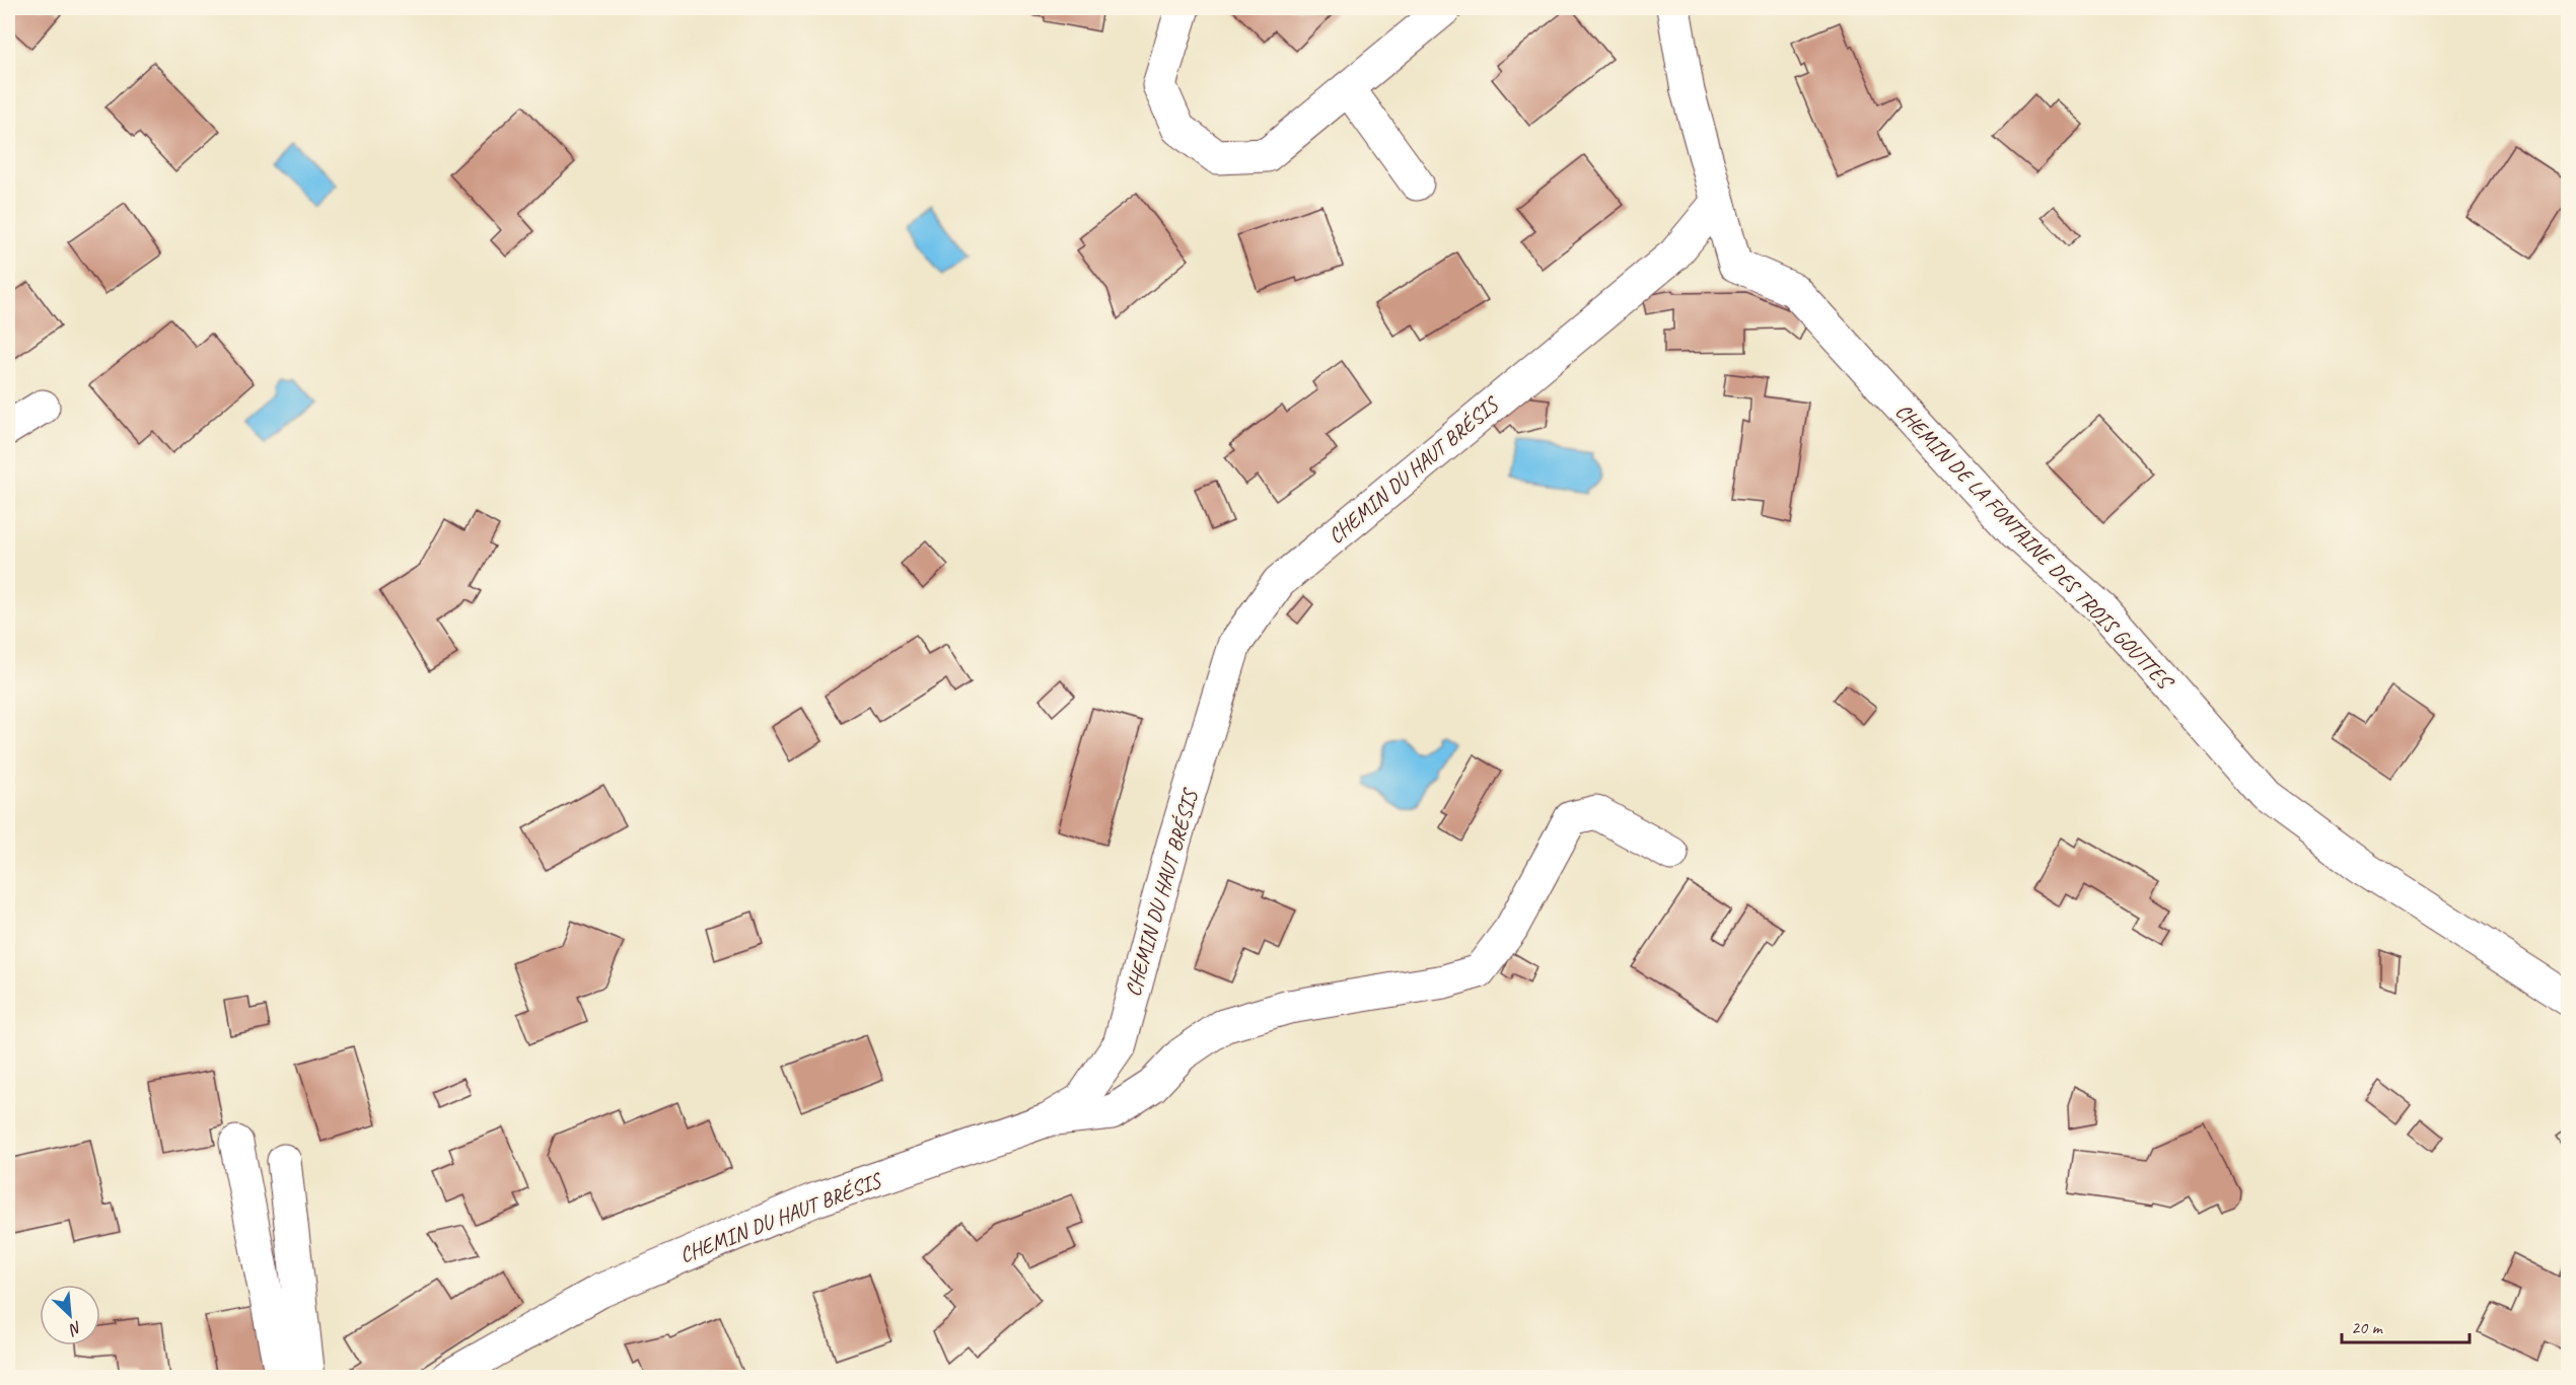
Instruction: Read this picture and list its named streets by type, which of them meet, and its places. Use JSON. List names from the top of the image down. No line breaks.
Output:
{"streets":{"street":["CHEMIN DU HAUT BRÉSIS","CHEMIN DE LA FONTAINE DES TROIS GOUTTES"]},"crossings":[["CHEMIN DU HAUT BRÉSIS","CHEMIN DE LA FONTAINE DES TROIS GOUTTES"]],"scale_bar":"20 m","north":"bottom right"}
